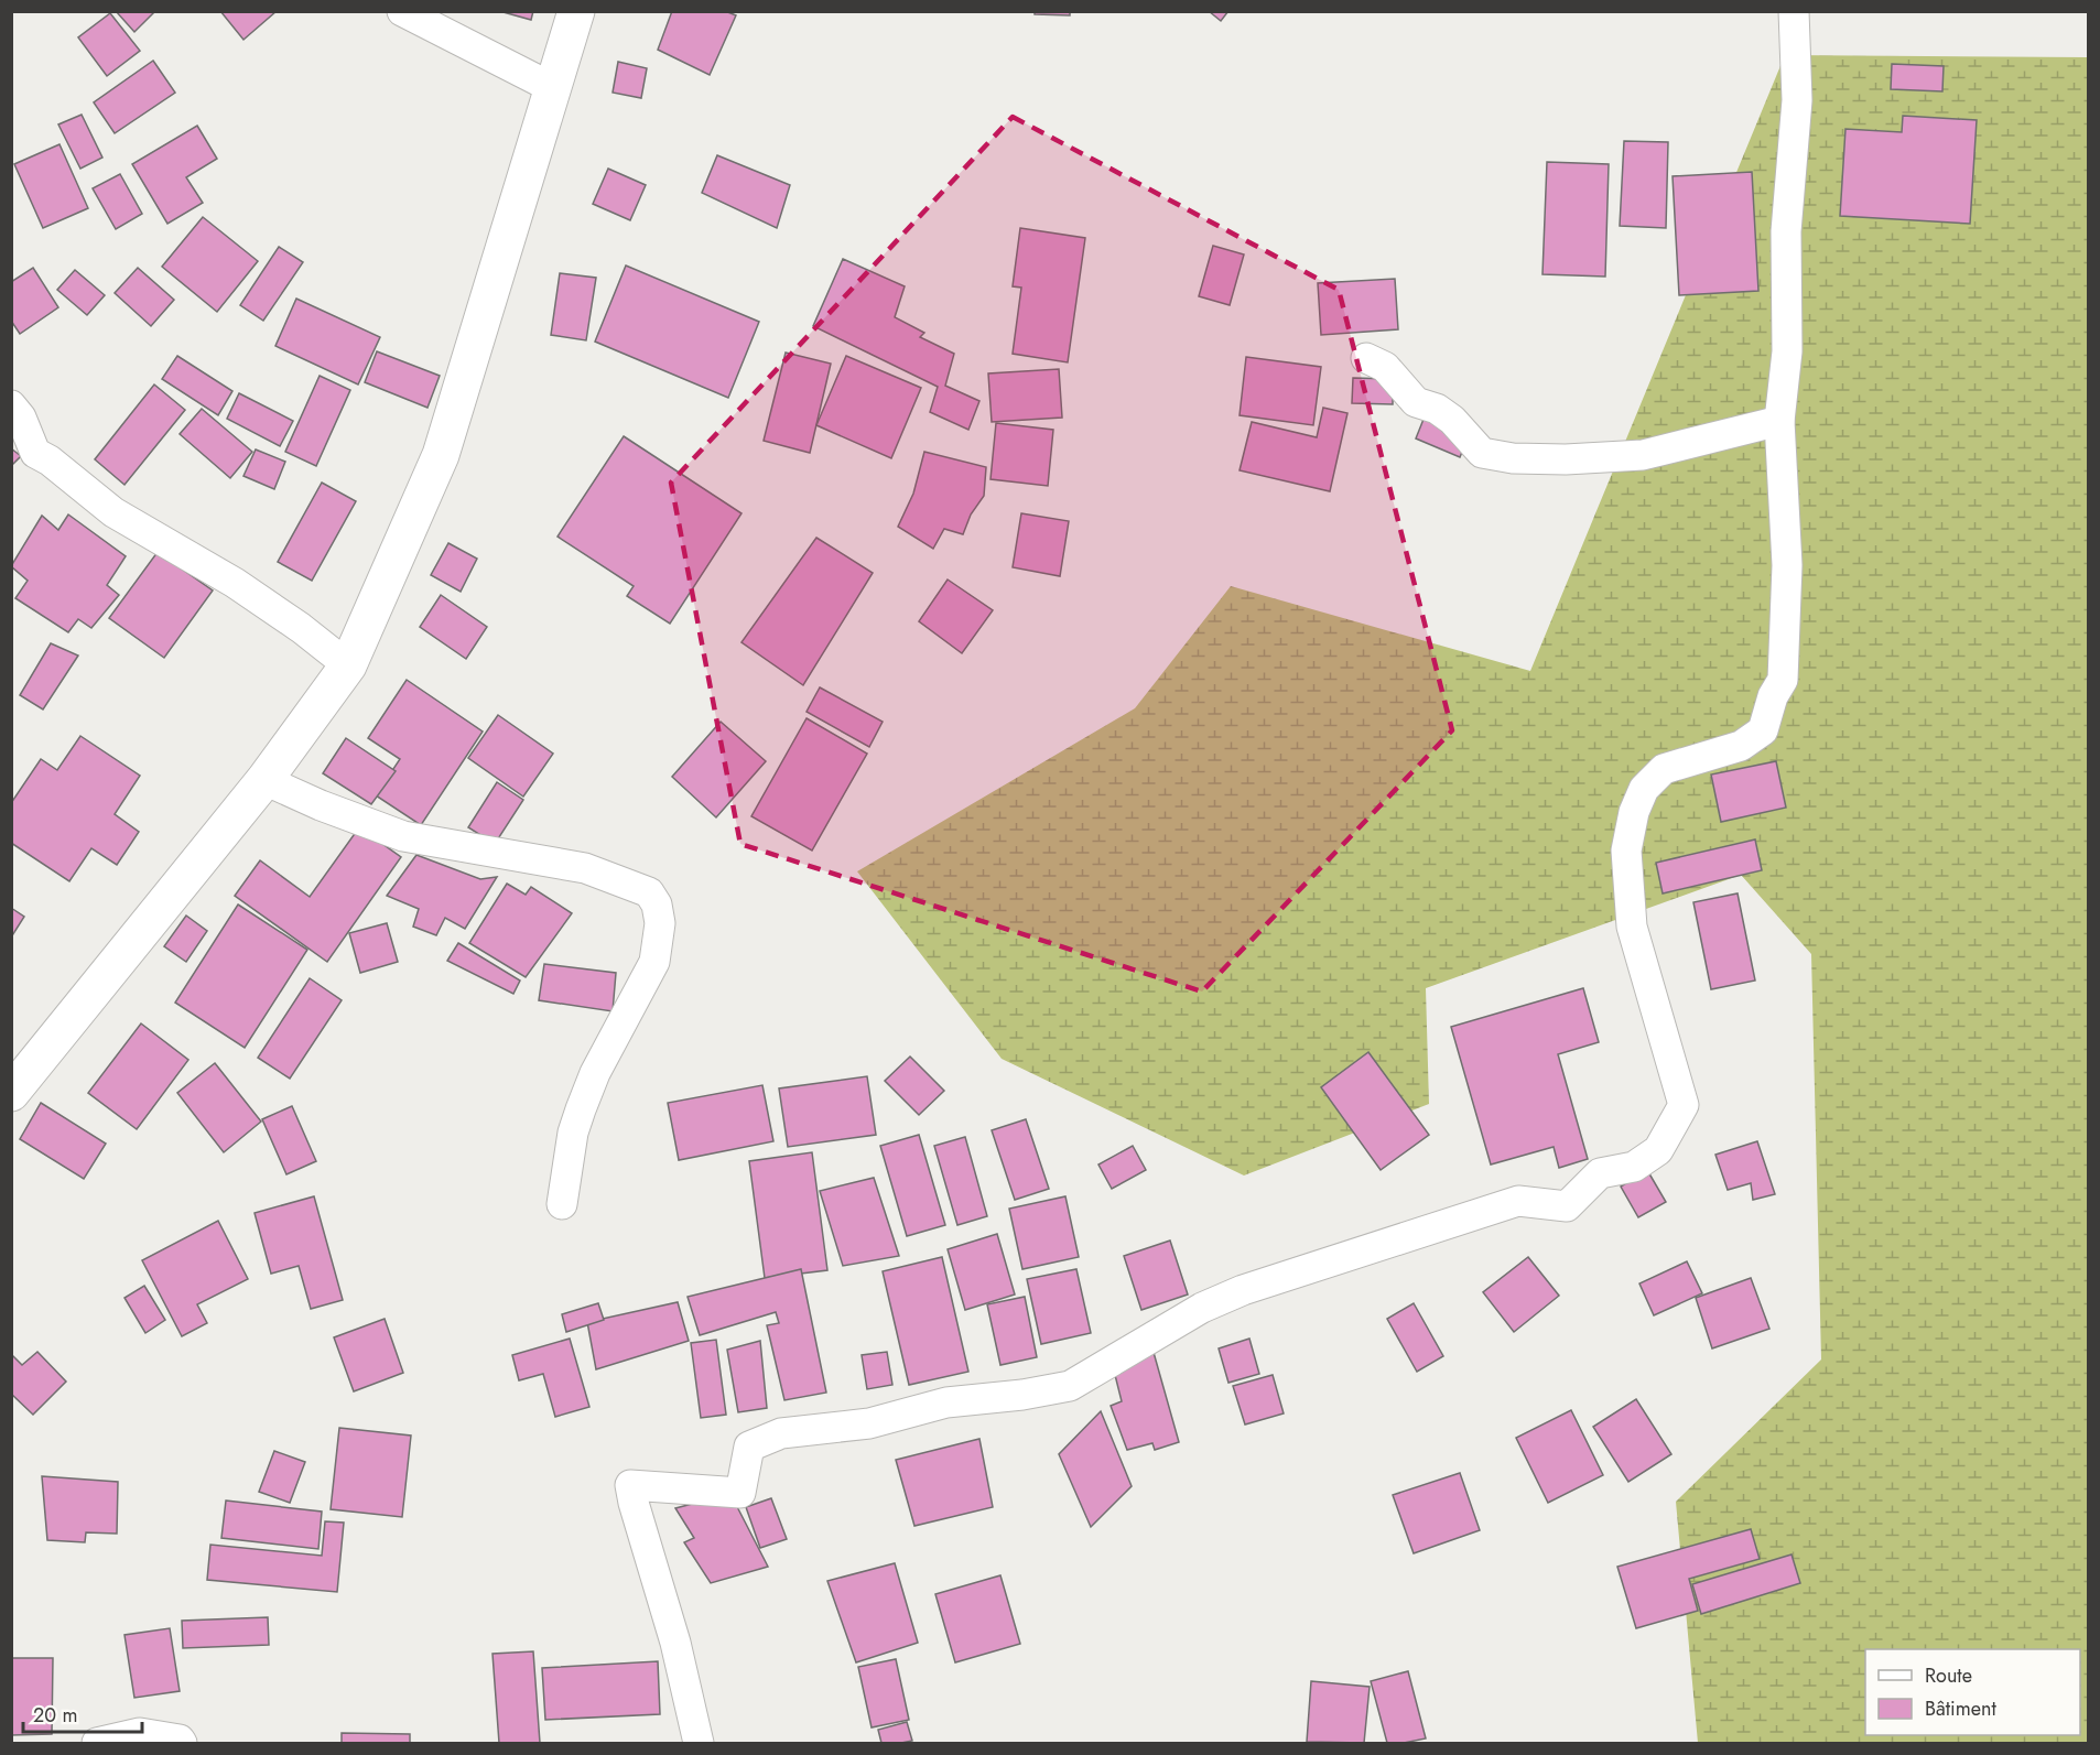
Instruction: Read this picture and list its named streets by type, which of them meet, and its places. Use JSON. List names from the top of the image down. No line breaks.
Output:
{"legend":["Route","Bâtiment"],"scale_bar":"20 m"}
